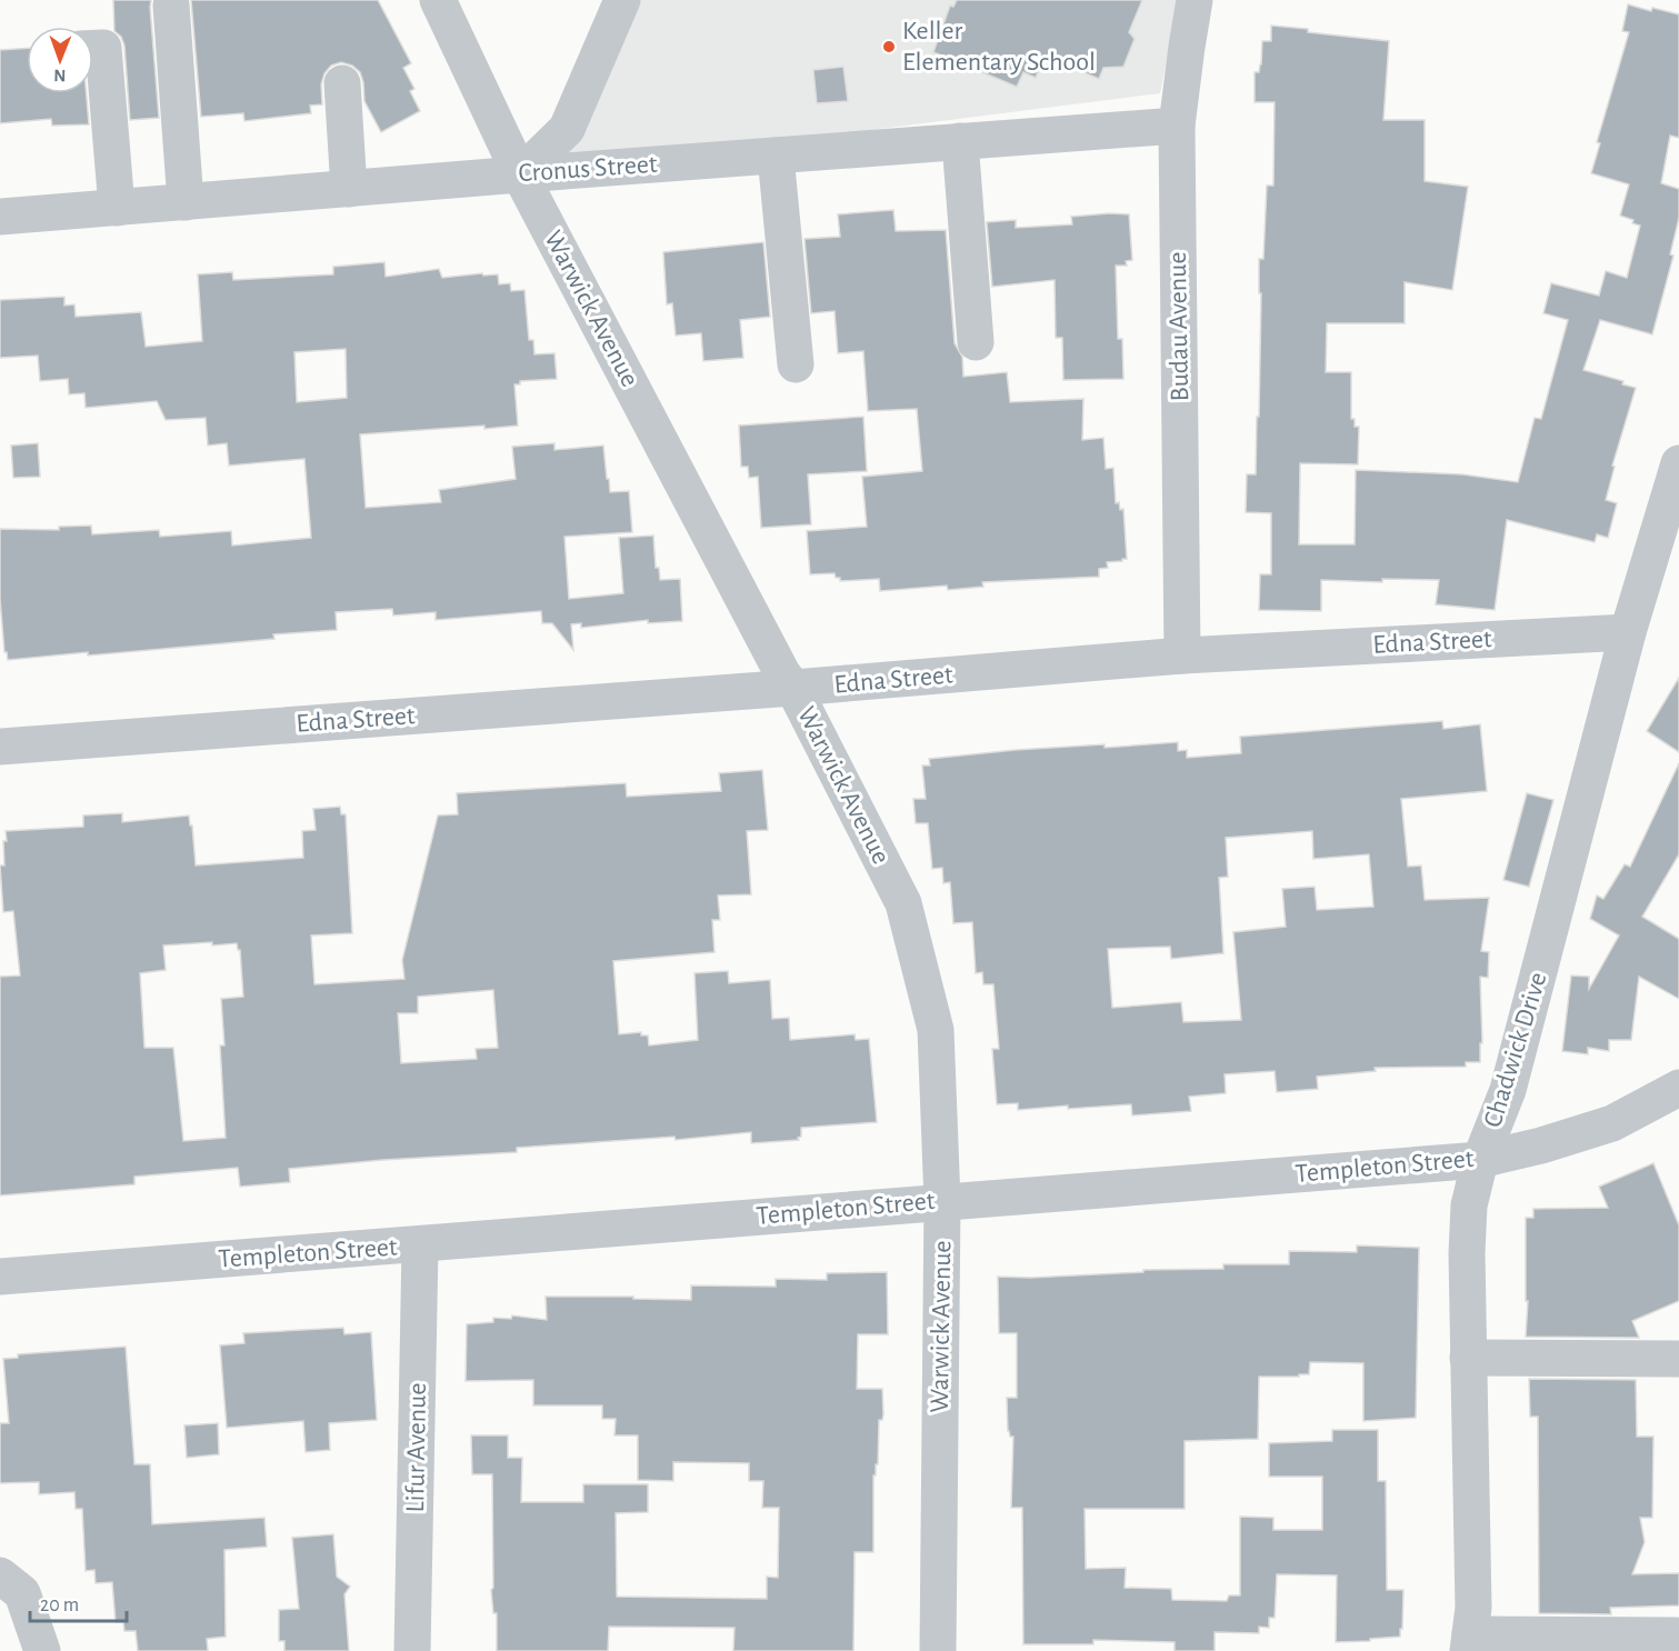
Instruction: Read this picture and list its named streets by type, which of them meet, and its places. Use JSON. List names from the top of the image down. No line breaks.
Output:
{"streets":{"street":["Cronus Street","Warwick Avenue","Budau Avenue","Edna Street","Chadwick Drive","Templeton Street","Lifur Avenue"]},"crossings":[["Cronus Street","Warwick Avenue"],["Cronus Street","Budau Avenue"],["Warwick Avenue","Edna Street"],["Warwick Avenue","Templeton Street"],["Budau Avenue","Edna Street"],["Edna Street","Chadwick Drive"],["Chadwick Drive","Templeton Street"],["Templeton Street","Lifur Avenue"]],"places":["Keller Elementary School"],"scale_bar":"20 m","north":"bottom"}
